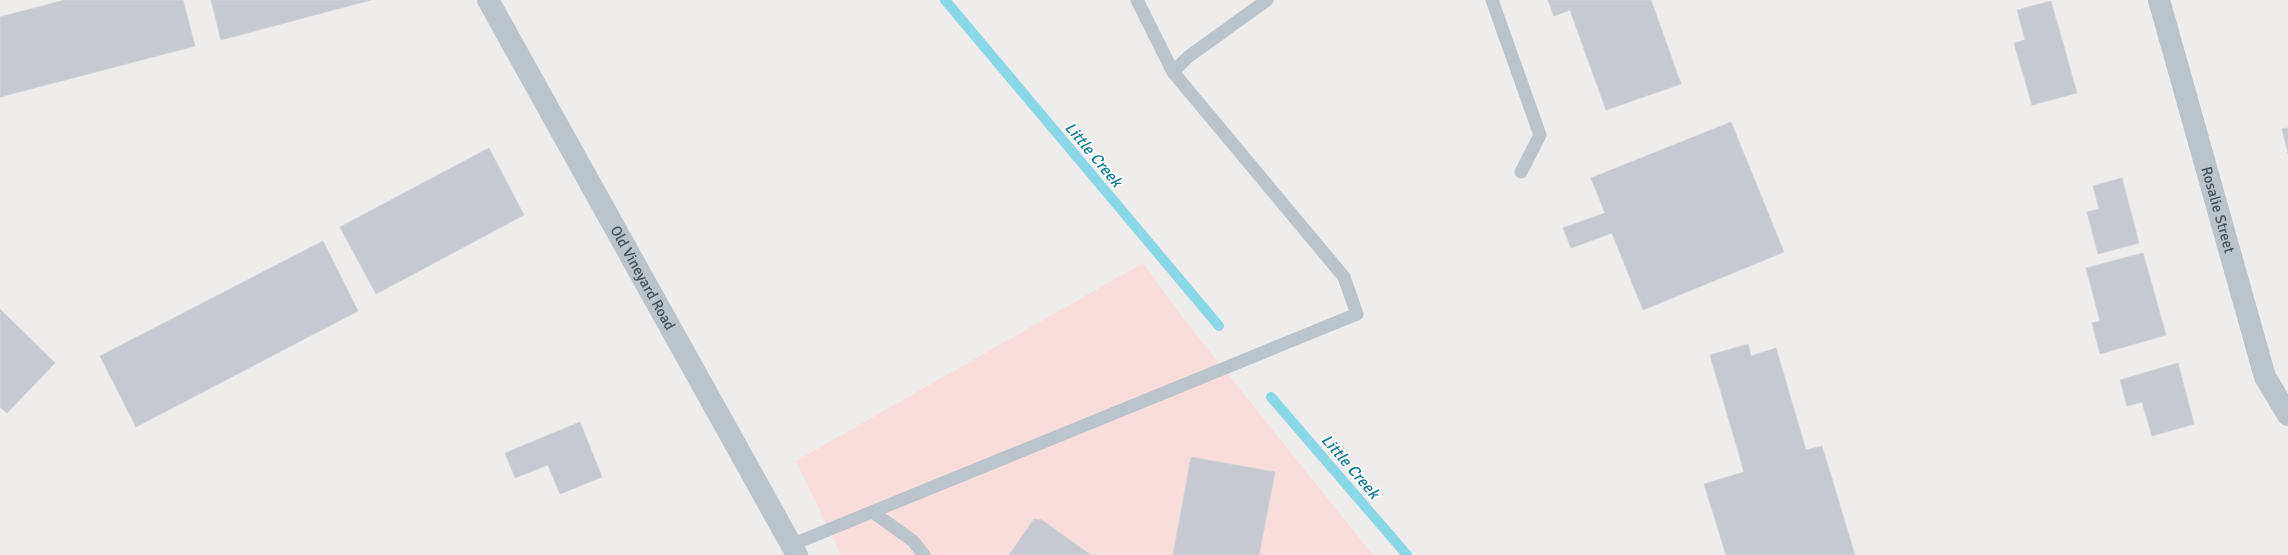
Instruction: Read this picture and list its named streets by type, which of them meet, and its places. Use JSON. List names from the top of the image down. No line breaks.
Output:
{"streets":{"street":["Rosalie Street","Old Vineyard Road"]},"water":["Little Creek"]}
